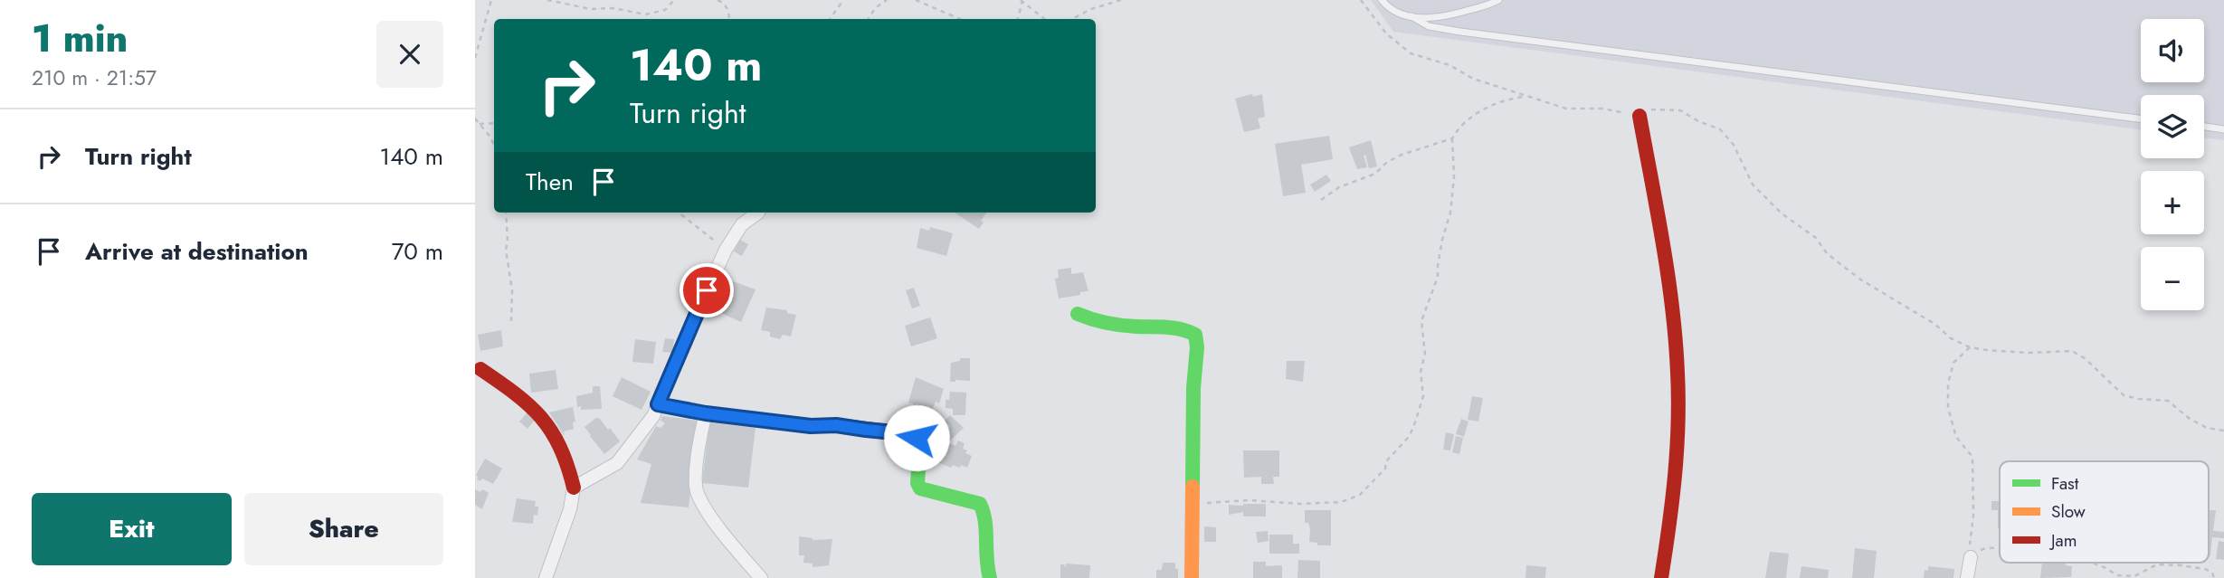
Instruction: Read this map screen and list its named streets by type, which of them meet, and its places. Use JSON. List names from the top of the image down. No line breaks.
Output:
{"legend":["Fast","Slow","Jam"],"page":{"heading":["1 min","210 m · 21:57"],"map_buttons":["+","−"],"turn":["140 m","Turn right"],"list":[{"name":"Turn right","value":"140 m"},{"name":"Arrive at destination","value":"70 m"}],"then":"Then","buttons":["Exit","Share"]}}
